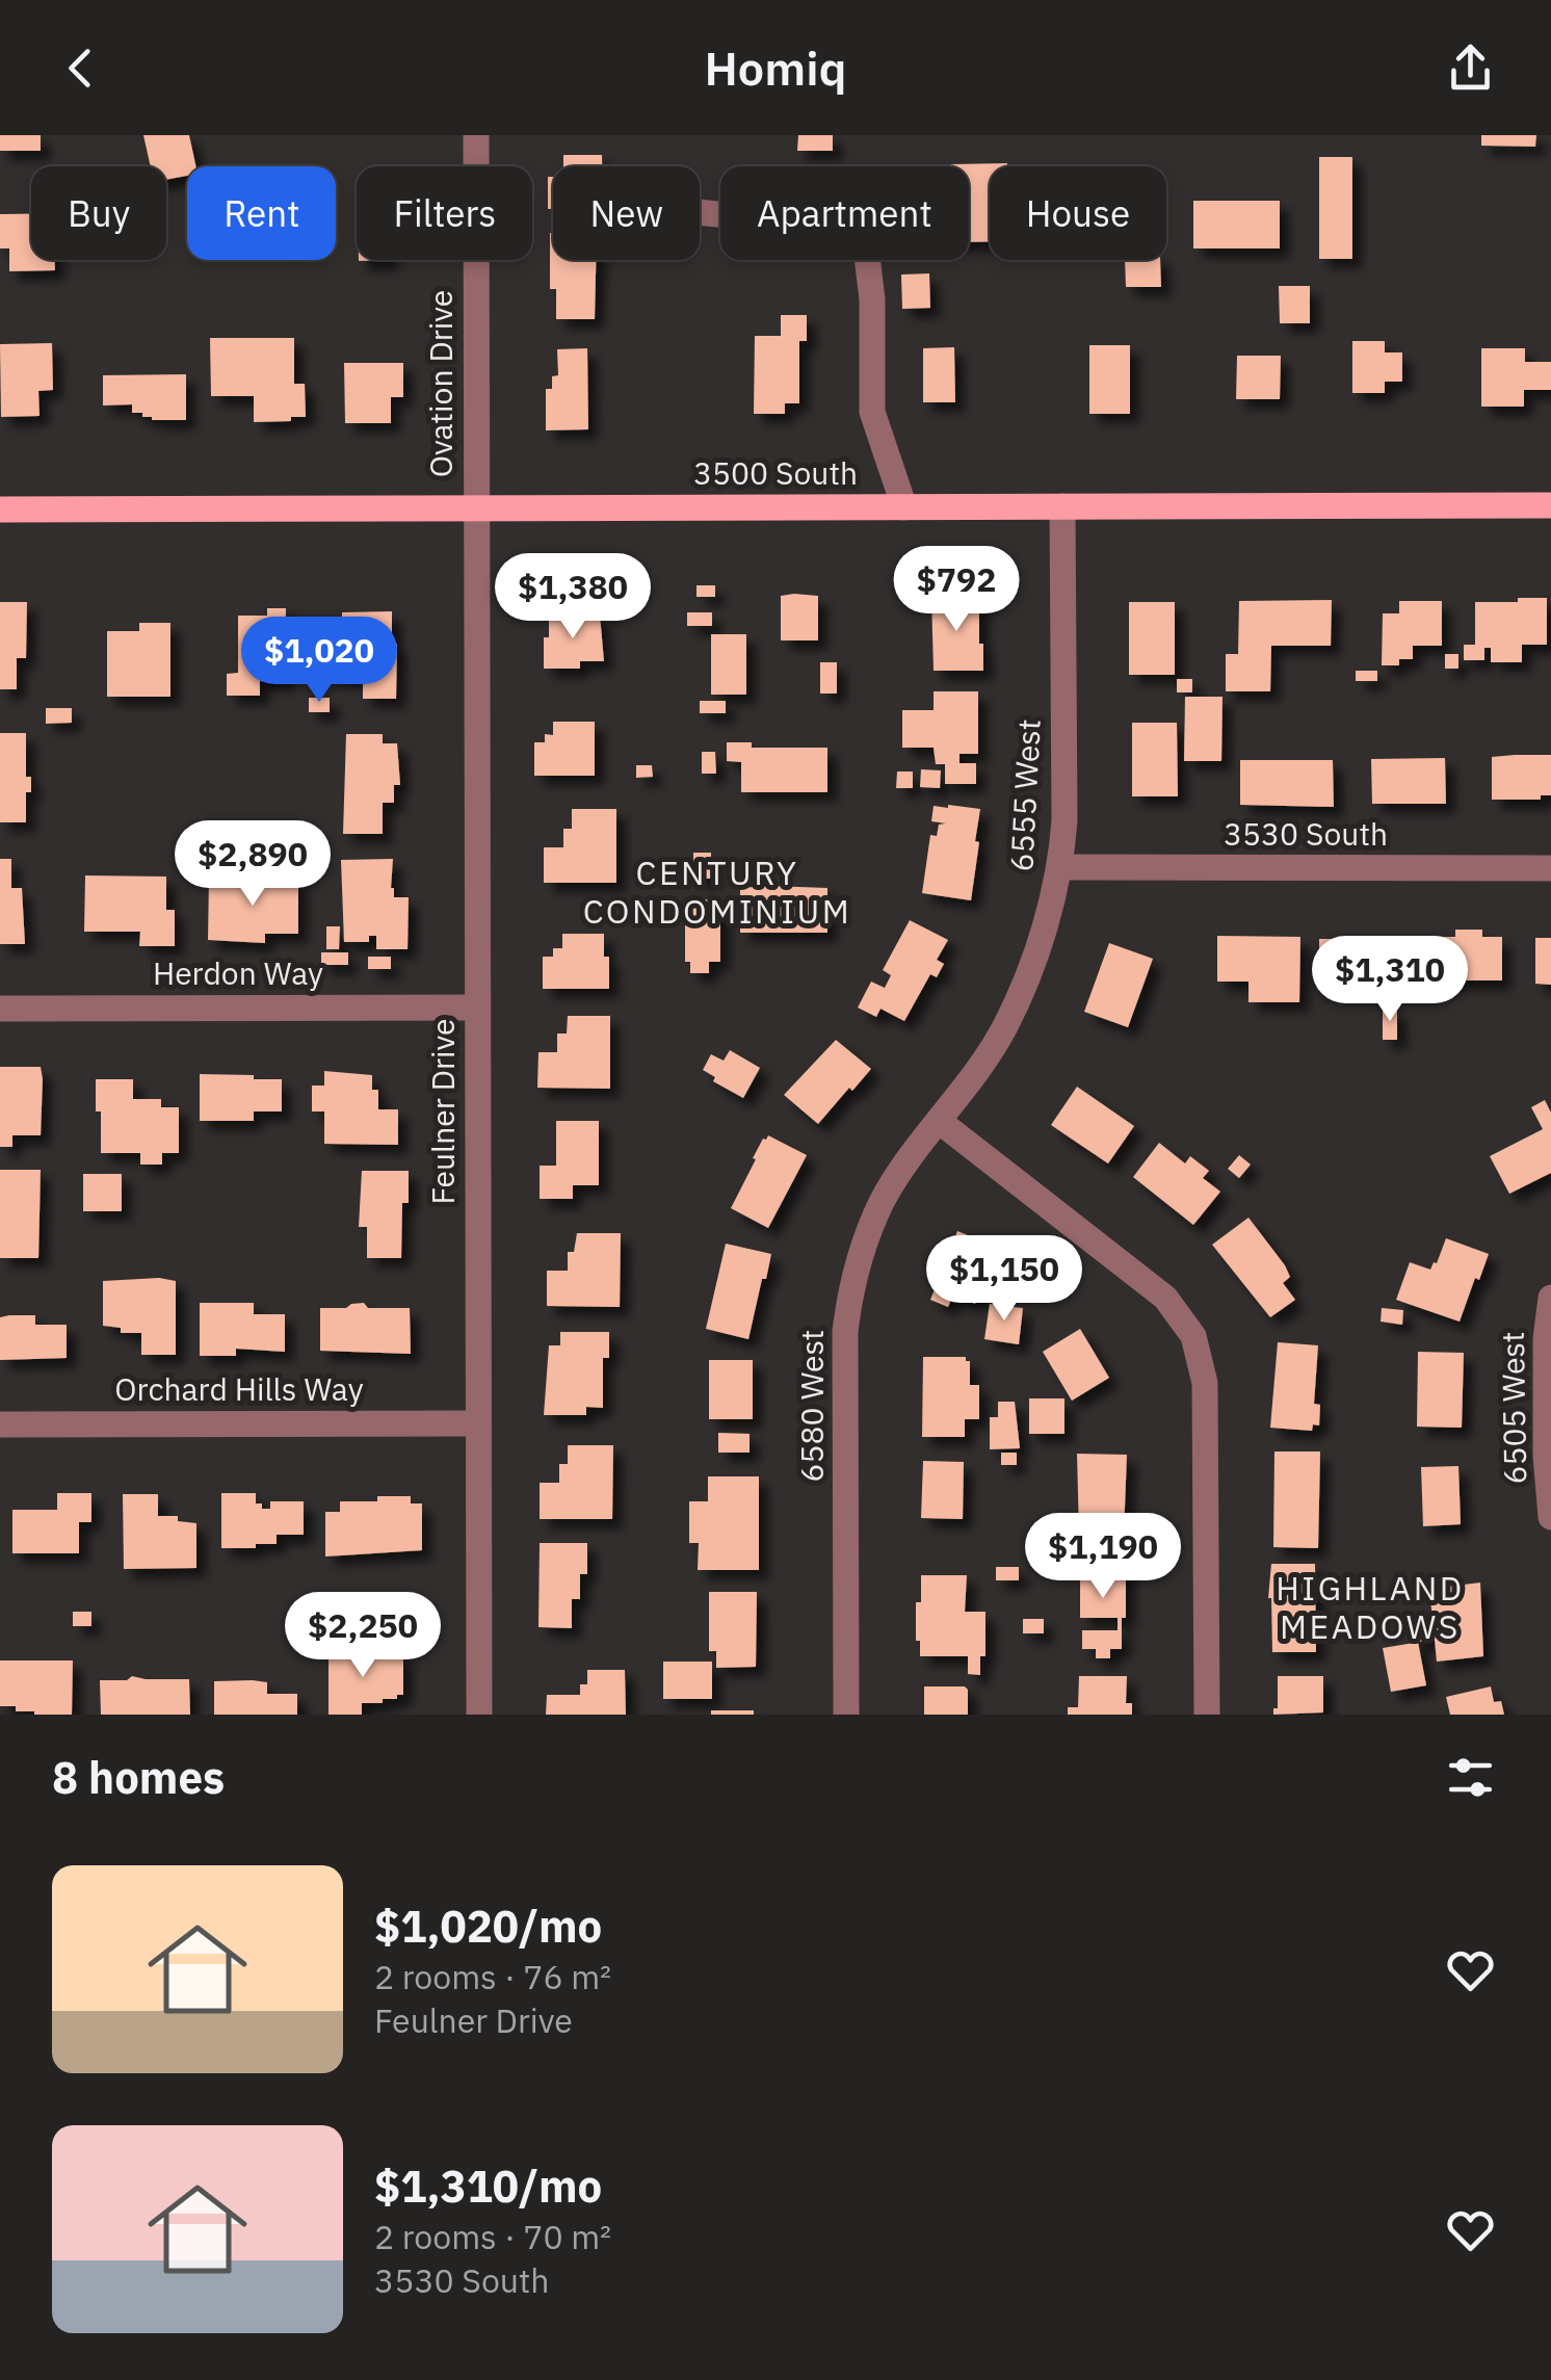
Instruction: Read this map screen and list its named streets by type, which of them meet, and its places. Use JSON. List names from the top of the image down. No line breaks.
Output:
{"streets":{"main road":["3500 South"],"street":["Ovation Drive","6555 West","3530 South","Herdon Way","Feulner Drive","Orchard Hills Way","6580 West","6505 West"]},"crossings":[["Ovation Drive","3500 South"],["Ovation Drive","Feulner Drive"],["3500 South","6555 West"],["3500 South","Feulner Drive"],["6555 West","3530 South"],["6555 West","6580 West"],["Herdon Way","Feulner Drive"],["Feulner Drive","Orchard Hills Way"]],"districts":["CENTURY CONDOMINIUM","HIGHLAND MEADOWS"],"page":{"header":"Homiq","chip":["Buy","Rent","Filters","New","Apartment","House"],"price":["$792","$1,380","$1,020","$2,890","$1,310","$1,150","$1,190","$2,250"],"heading":"8 homes","list":[{"name":"$1,020/mo","note":"2 rooms · 76 m² · Feulner Drive"},{"name":"$1,310/mo","note":"2 rooms · 70 m² · 3530 South"}]}}
